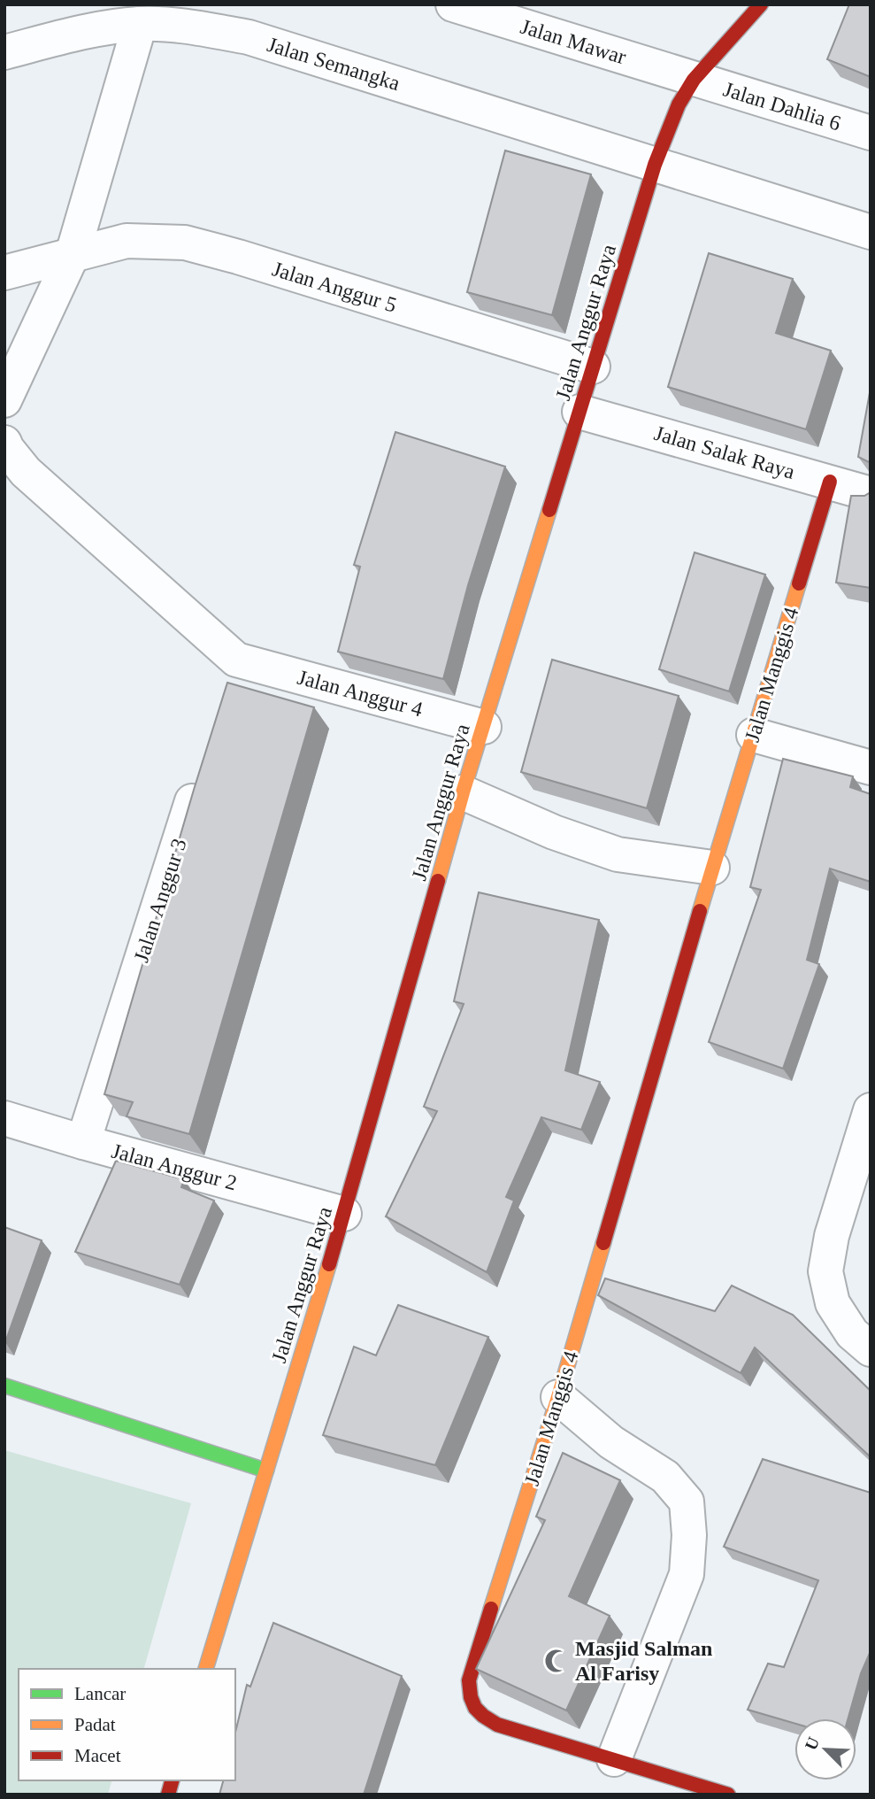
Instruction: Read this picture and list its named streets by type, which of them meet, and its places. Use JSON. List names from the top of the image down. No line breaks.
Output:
{"streets":{"street":["Jalan Mawar","Jalan Semangka","Jalan Dahlia 6","Jalan Anggur 5","Jalan Anggur Raya","Jalan Salak Raya","Jalan Manggis 4","Jalan Anggur 4","Jalan Anggur 3","Jalan Anggur 2"]},"crossings":[["Jalan Mawar","Jalan Dahlia 6"],["Jalan Mawar","Jalan Anggur Raya"],["Jalan Semangka","Jalan Anggur Raya"],["Jalan Dahlia 6","Jalan Anggur Raya"],["Jalan Anggur 5","Jalan Anggur Raya"],["Jalan Anggur Raya","Jalan Salak Raya"],["Jalan Anggur Raya","Jalan Anggur 4"],["Jalan Anggur Raya","Jalan Anggur 2"],["Jalan Salak Raya","Jalan Manggis 4"],["Jalan Anggur 3","Jalan Anggur 2"]],"places":{"mosque":["Masjid Salman Al Farisy"]},"legend":["Lancar","Padat","Macet"],"north":"top left"}
